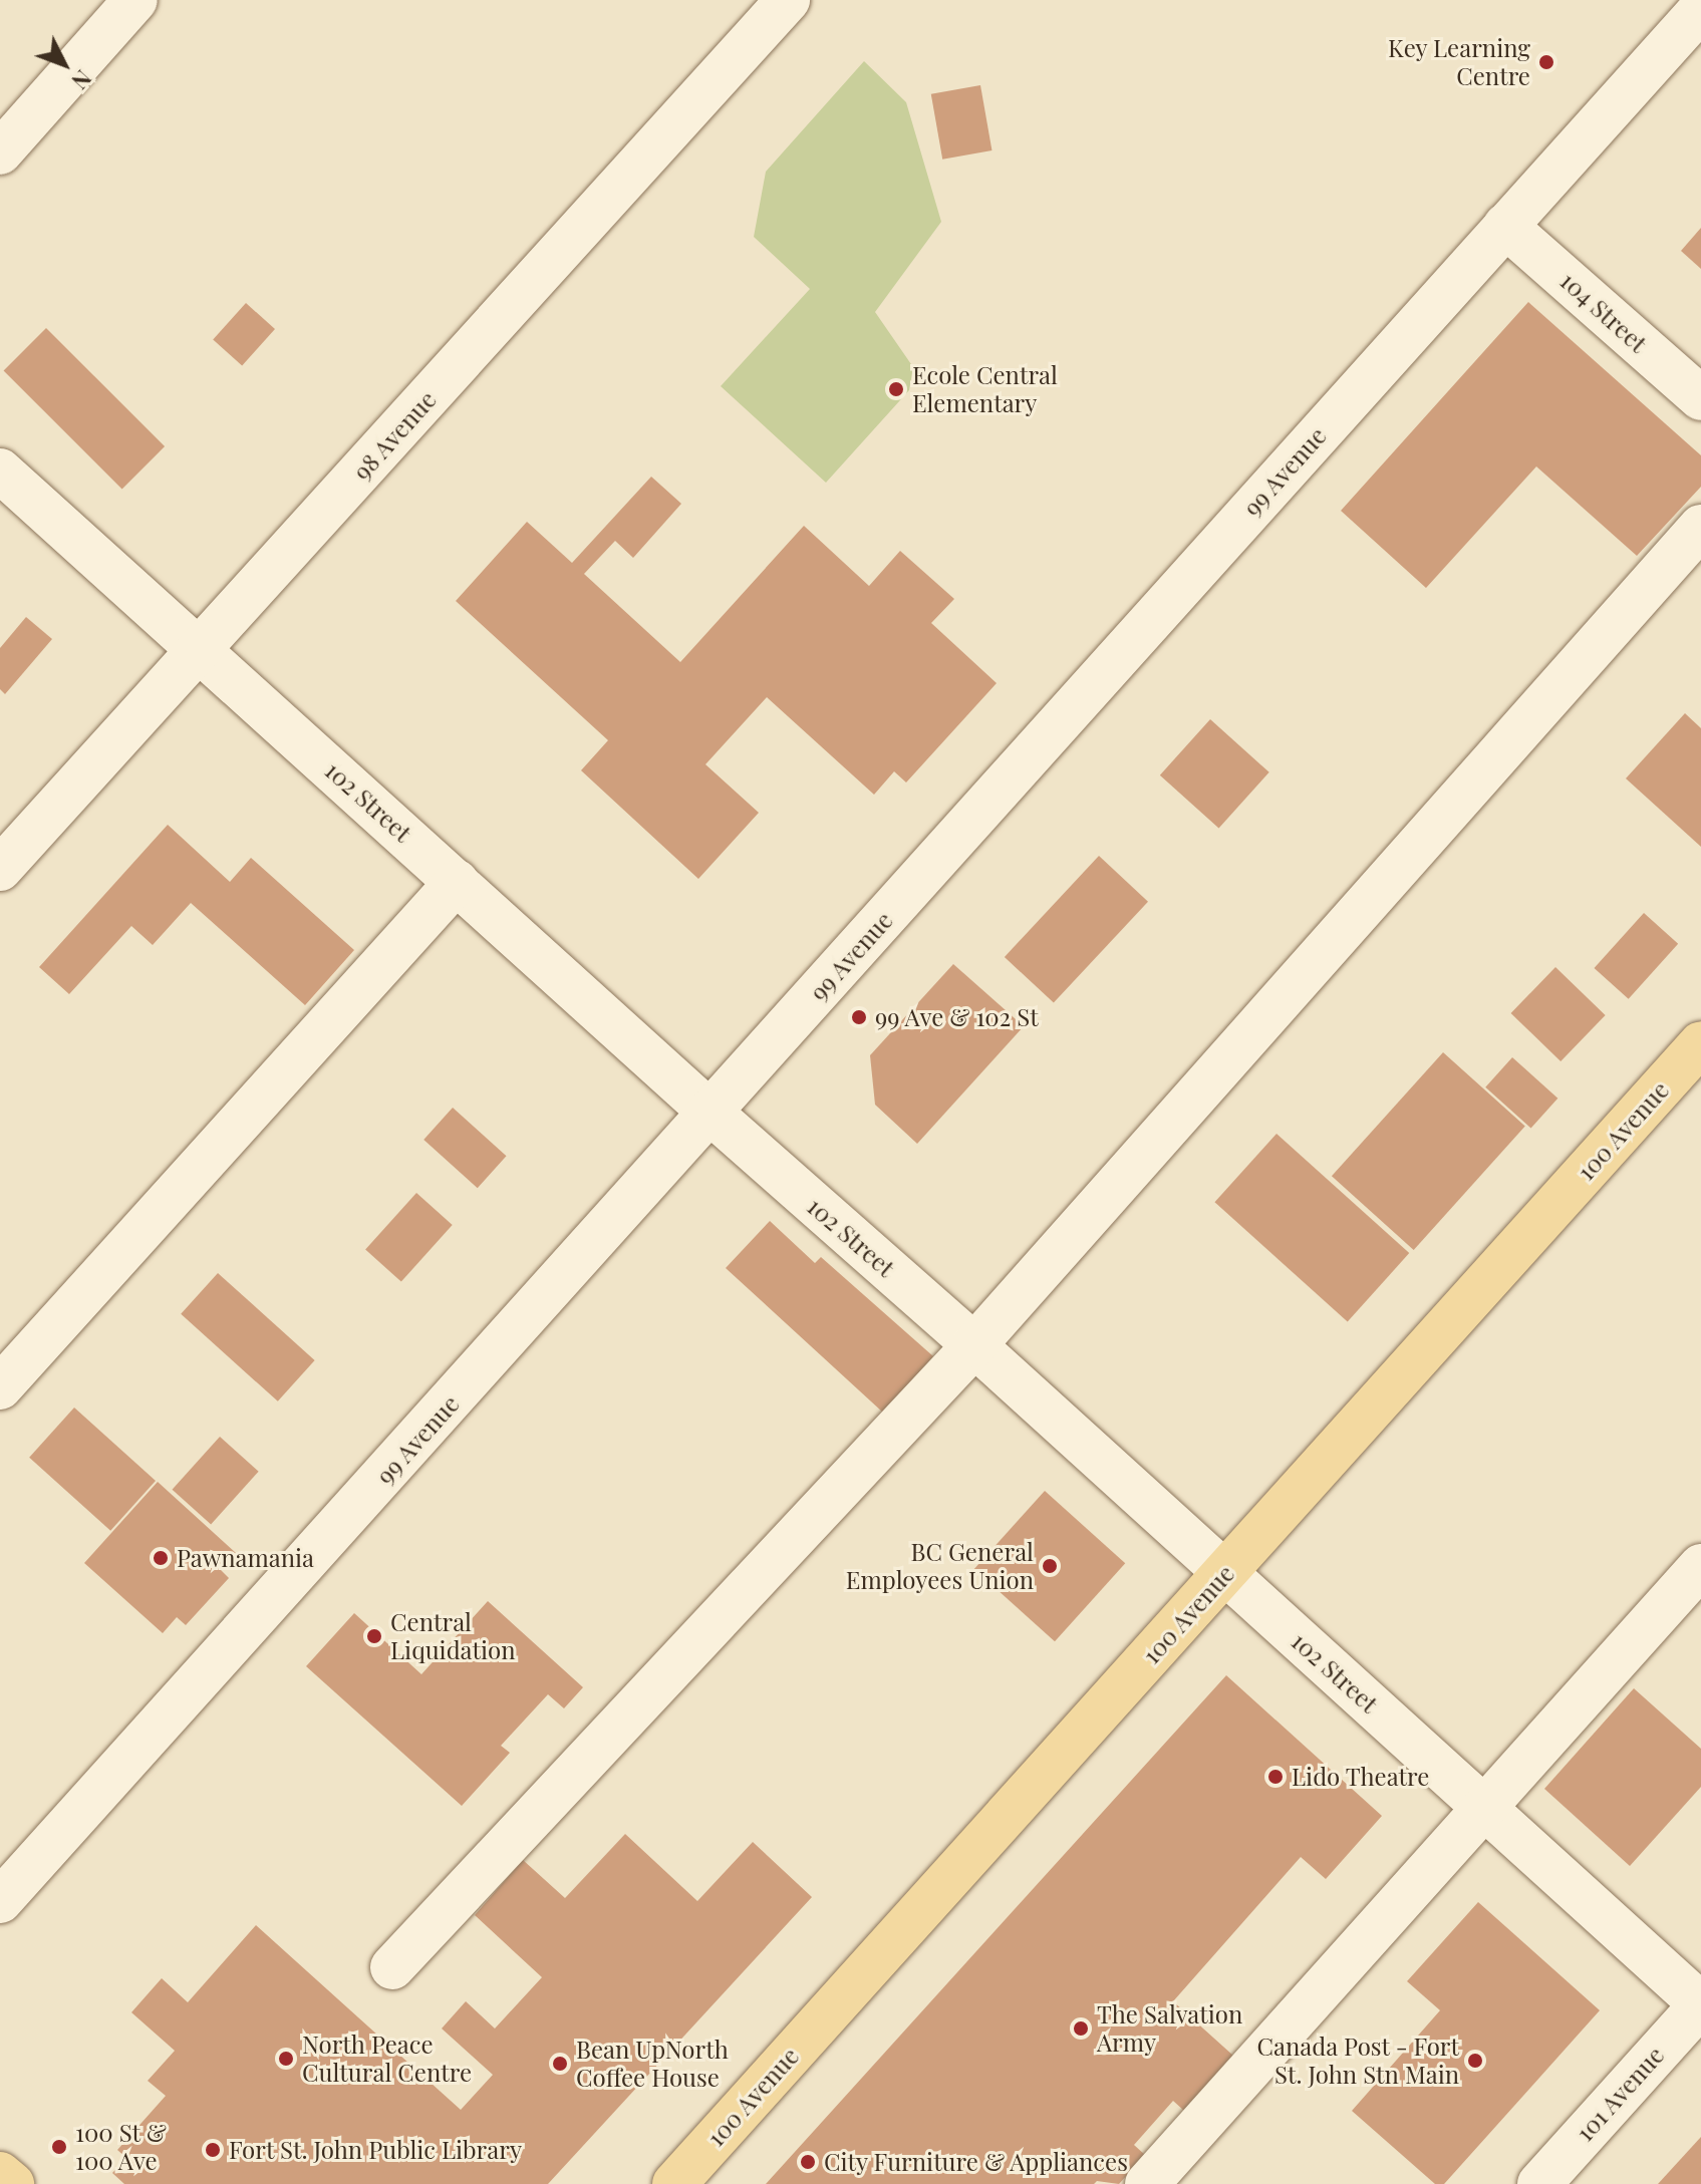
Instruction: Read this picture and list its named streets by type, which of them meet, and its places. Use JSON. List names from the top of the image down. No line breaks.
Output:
{"streets":{"main road":["100 Avenue"],"street":["104 Street","98 Avenue","99 Avenue","102 Street","101 Avenue"]},"crossings":[["104 Street","99 Avenue"],["98 Avenue","102 Street"],["99 Avenue","102 Street"],["102 Street","100 Avenue"],["102 Street","101 Avenue"]],"places":["Key Learning Centre","Ecole Central Elementary","99 Ave & 102 St","Pawnamania","BC General Employees Union","Central Liquidation","Lido Theatre","The Salvation Army","North Peace Cultural Centre","Canada Post - Fort St. John Stn Main","Bean UpNorth Coffee House","100 St & 100 Ave","Fort St. John Public Library","City Furniture & Appliances"],"north":"bottom right"}
